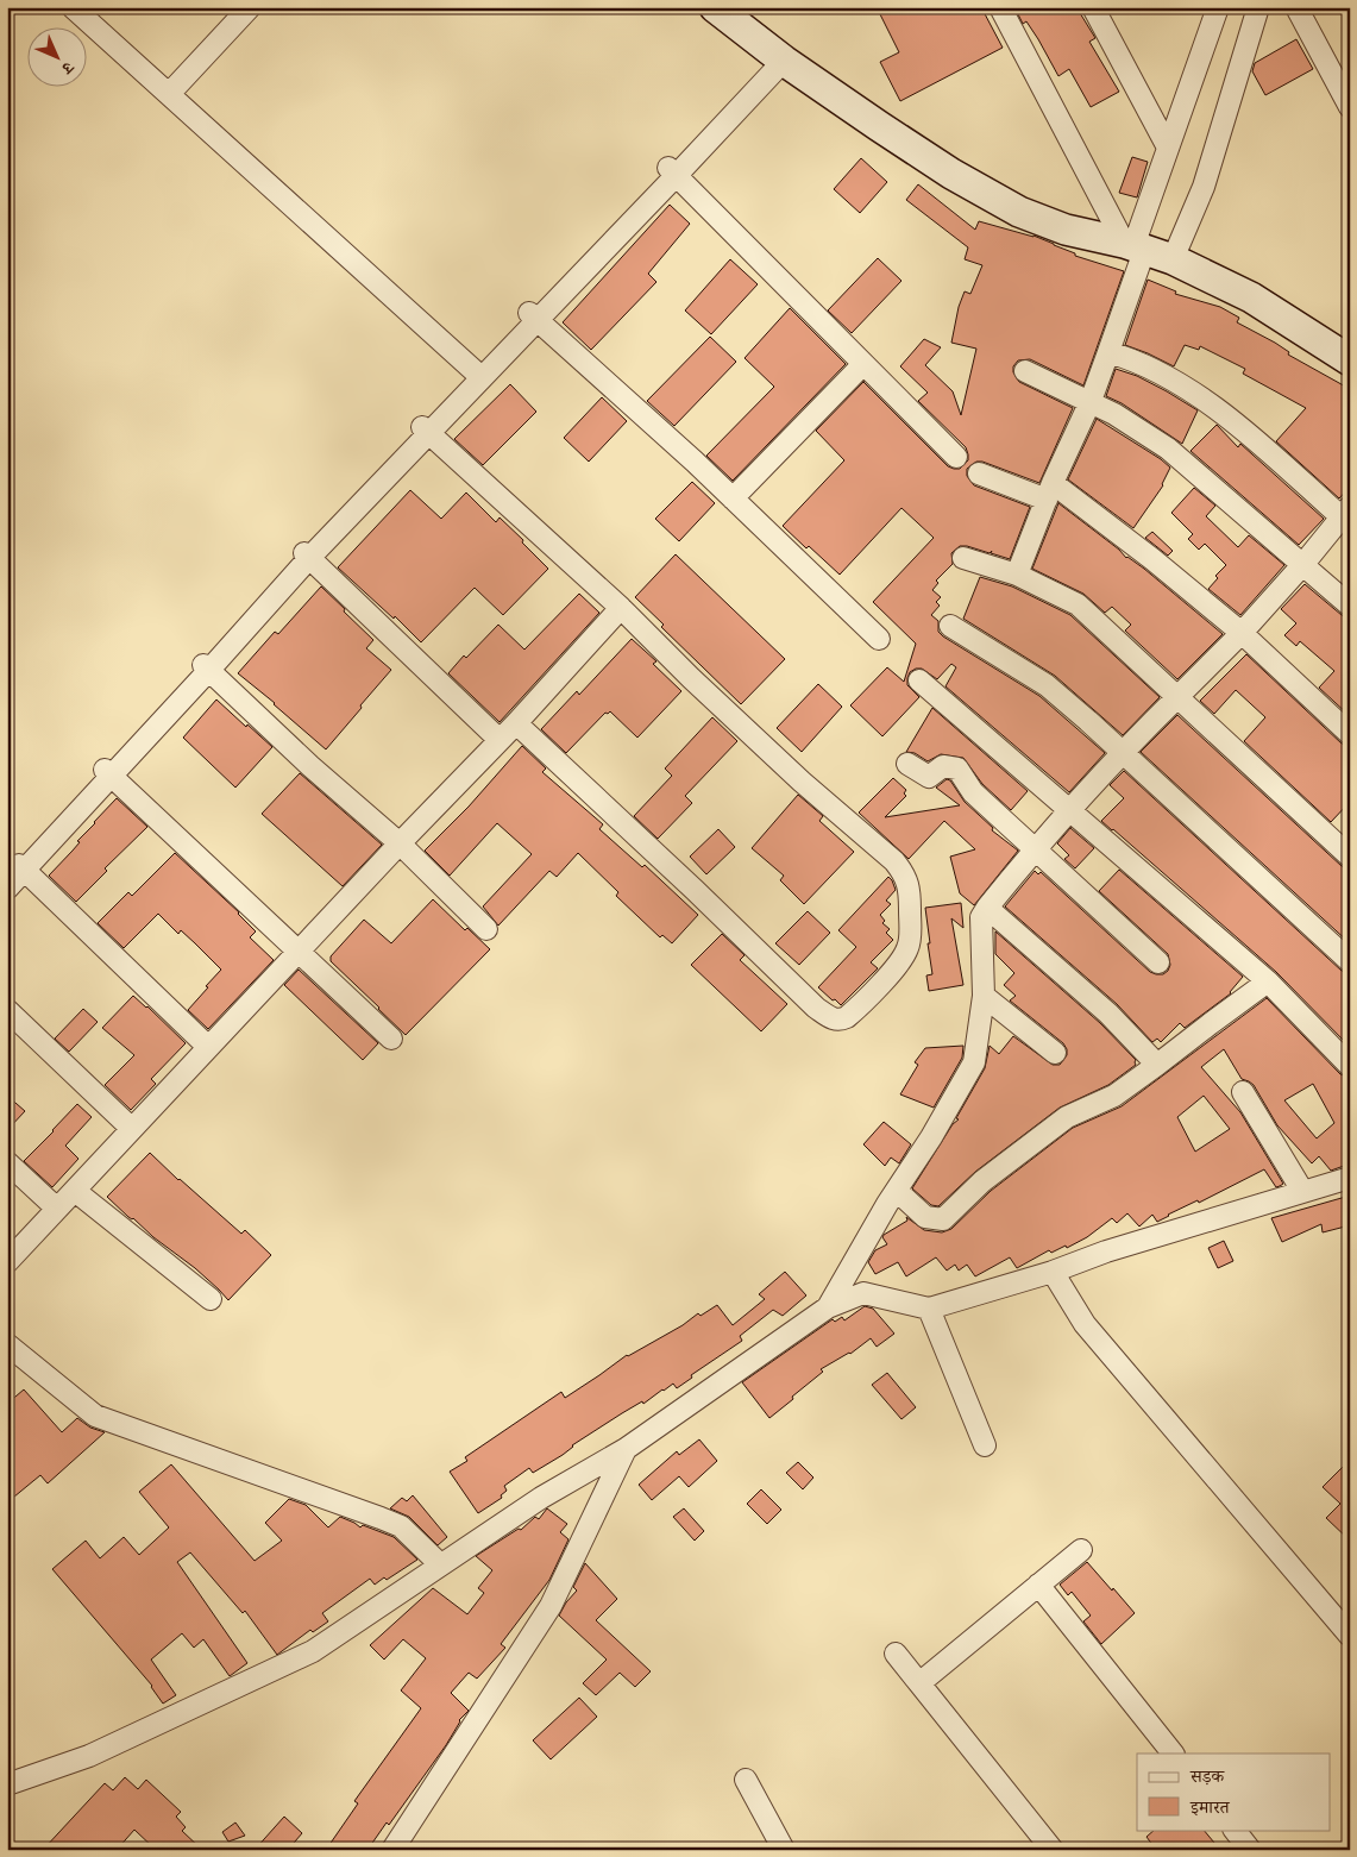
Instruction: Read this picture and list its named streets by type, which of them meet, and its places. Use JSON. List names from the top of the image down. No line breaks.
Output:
{"legend":["सड़क","इमारत"],"north":"bottom right"}
